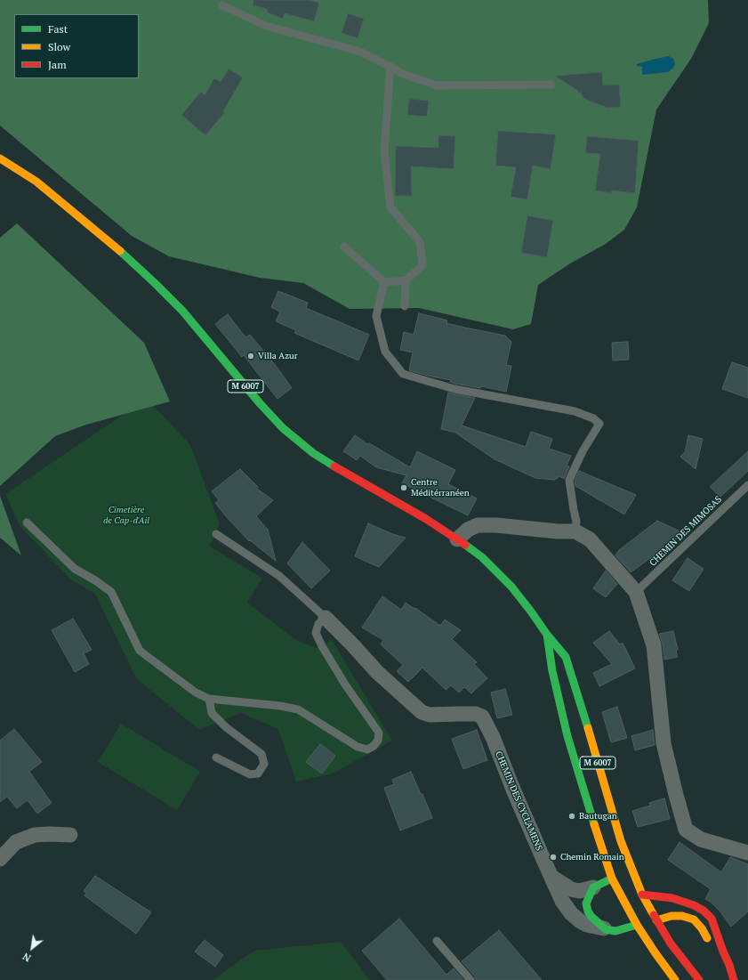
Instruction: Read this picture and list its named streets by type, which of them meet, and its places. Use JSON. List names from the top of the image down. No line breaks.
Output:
{"streets":{"main road":["M 6007","CHEMIN DES CYCLAMENS"],"lane":["CHEMIN DES MIMOSAS"]},"crossings":[["M 6007","CHEMIN DES CYCLAMENS"]],"parks":["Cimetière de Cap-d'Ail"],"places":["Villa Azur","Centre Méditérranéen","Bautugan","Chemin Romain"],"legend":["Fast","Slow","Jam"],"north":"bottom left"}
